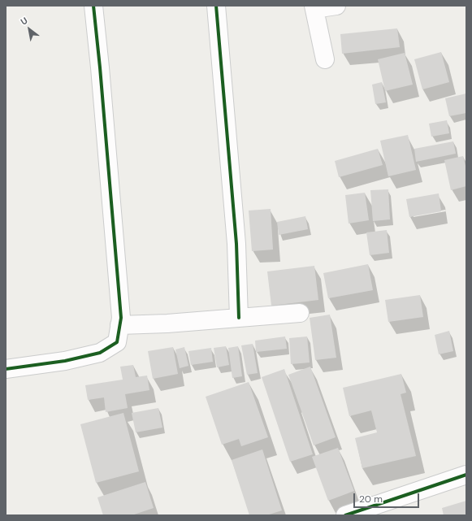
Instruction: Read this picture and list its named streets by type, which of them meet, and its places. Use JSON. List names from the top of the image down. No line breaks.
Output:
{"scale_bar":"20 m","north":"top left"}
